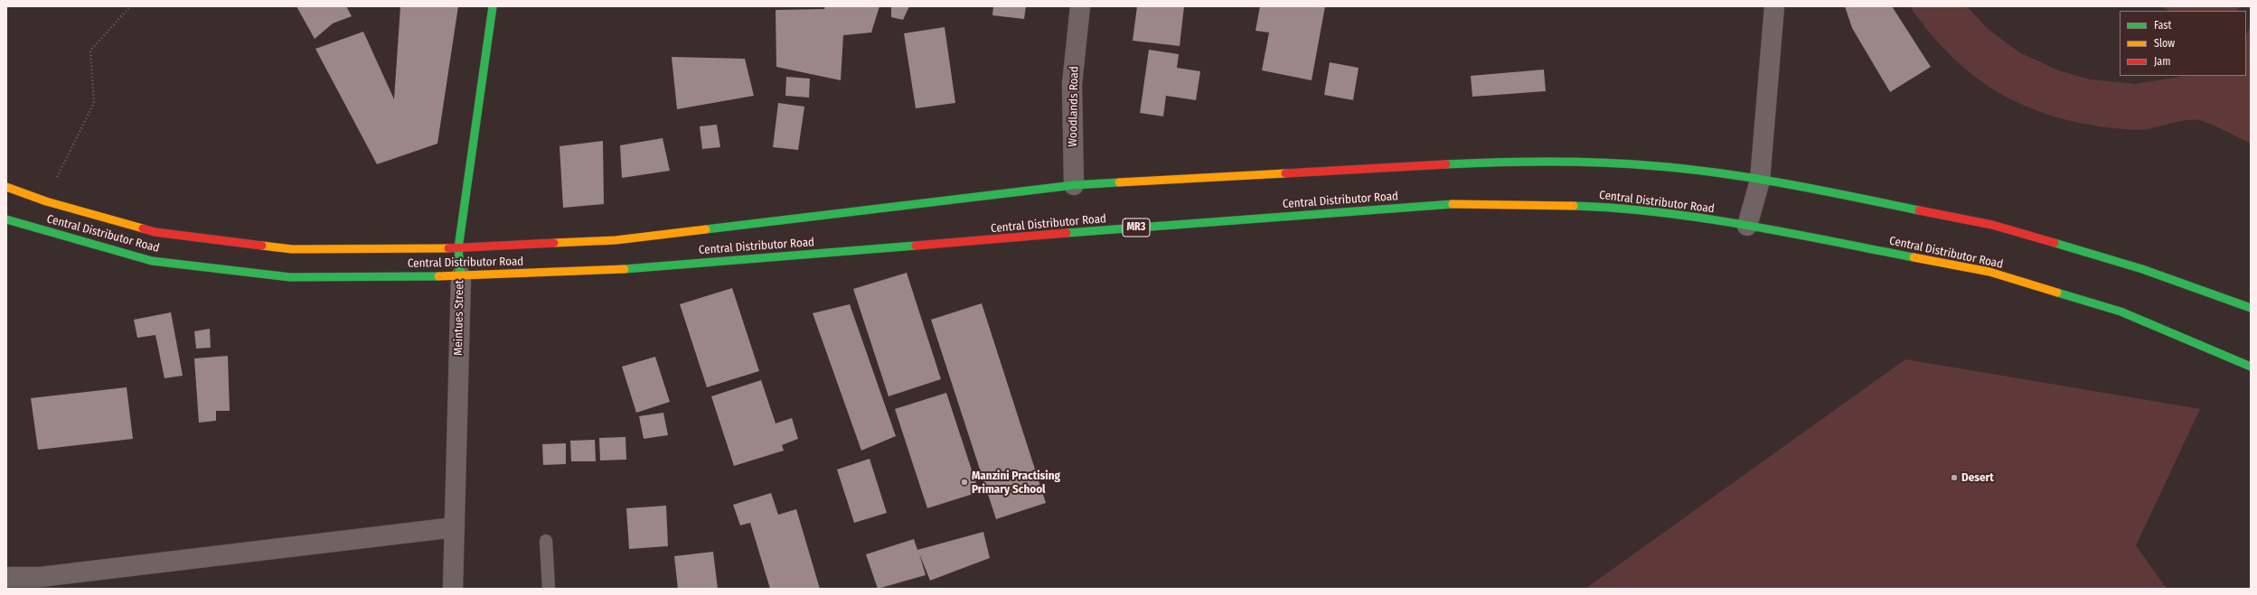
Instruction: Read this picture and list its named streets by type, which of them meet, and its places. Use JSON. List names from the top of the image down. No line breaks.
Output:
{"streets":{"main road":["Central Distributor Road","MR3","Meintues Street"],"street":["Woodlands Road"]},"crossings":[["Woodlands Road","Central Distributor Road"],["Central Distributor Road","Meintues Street"]],"places":["Desert","Manzini Practising Primary School"],"legend":["Fast","Slow","Jam"]}
